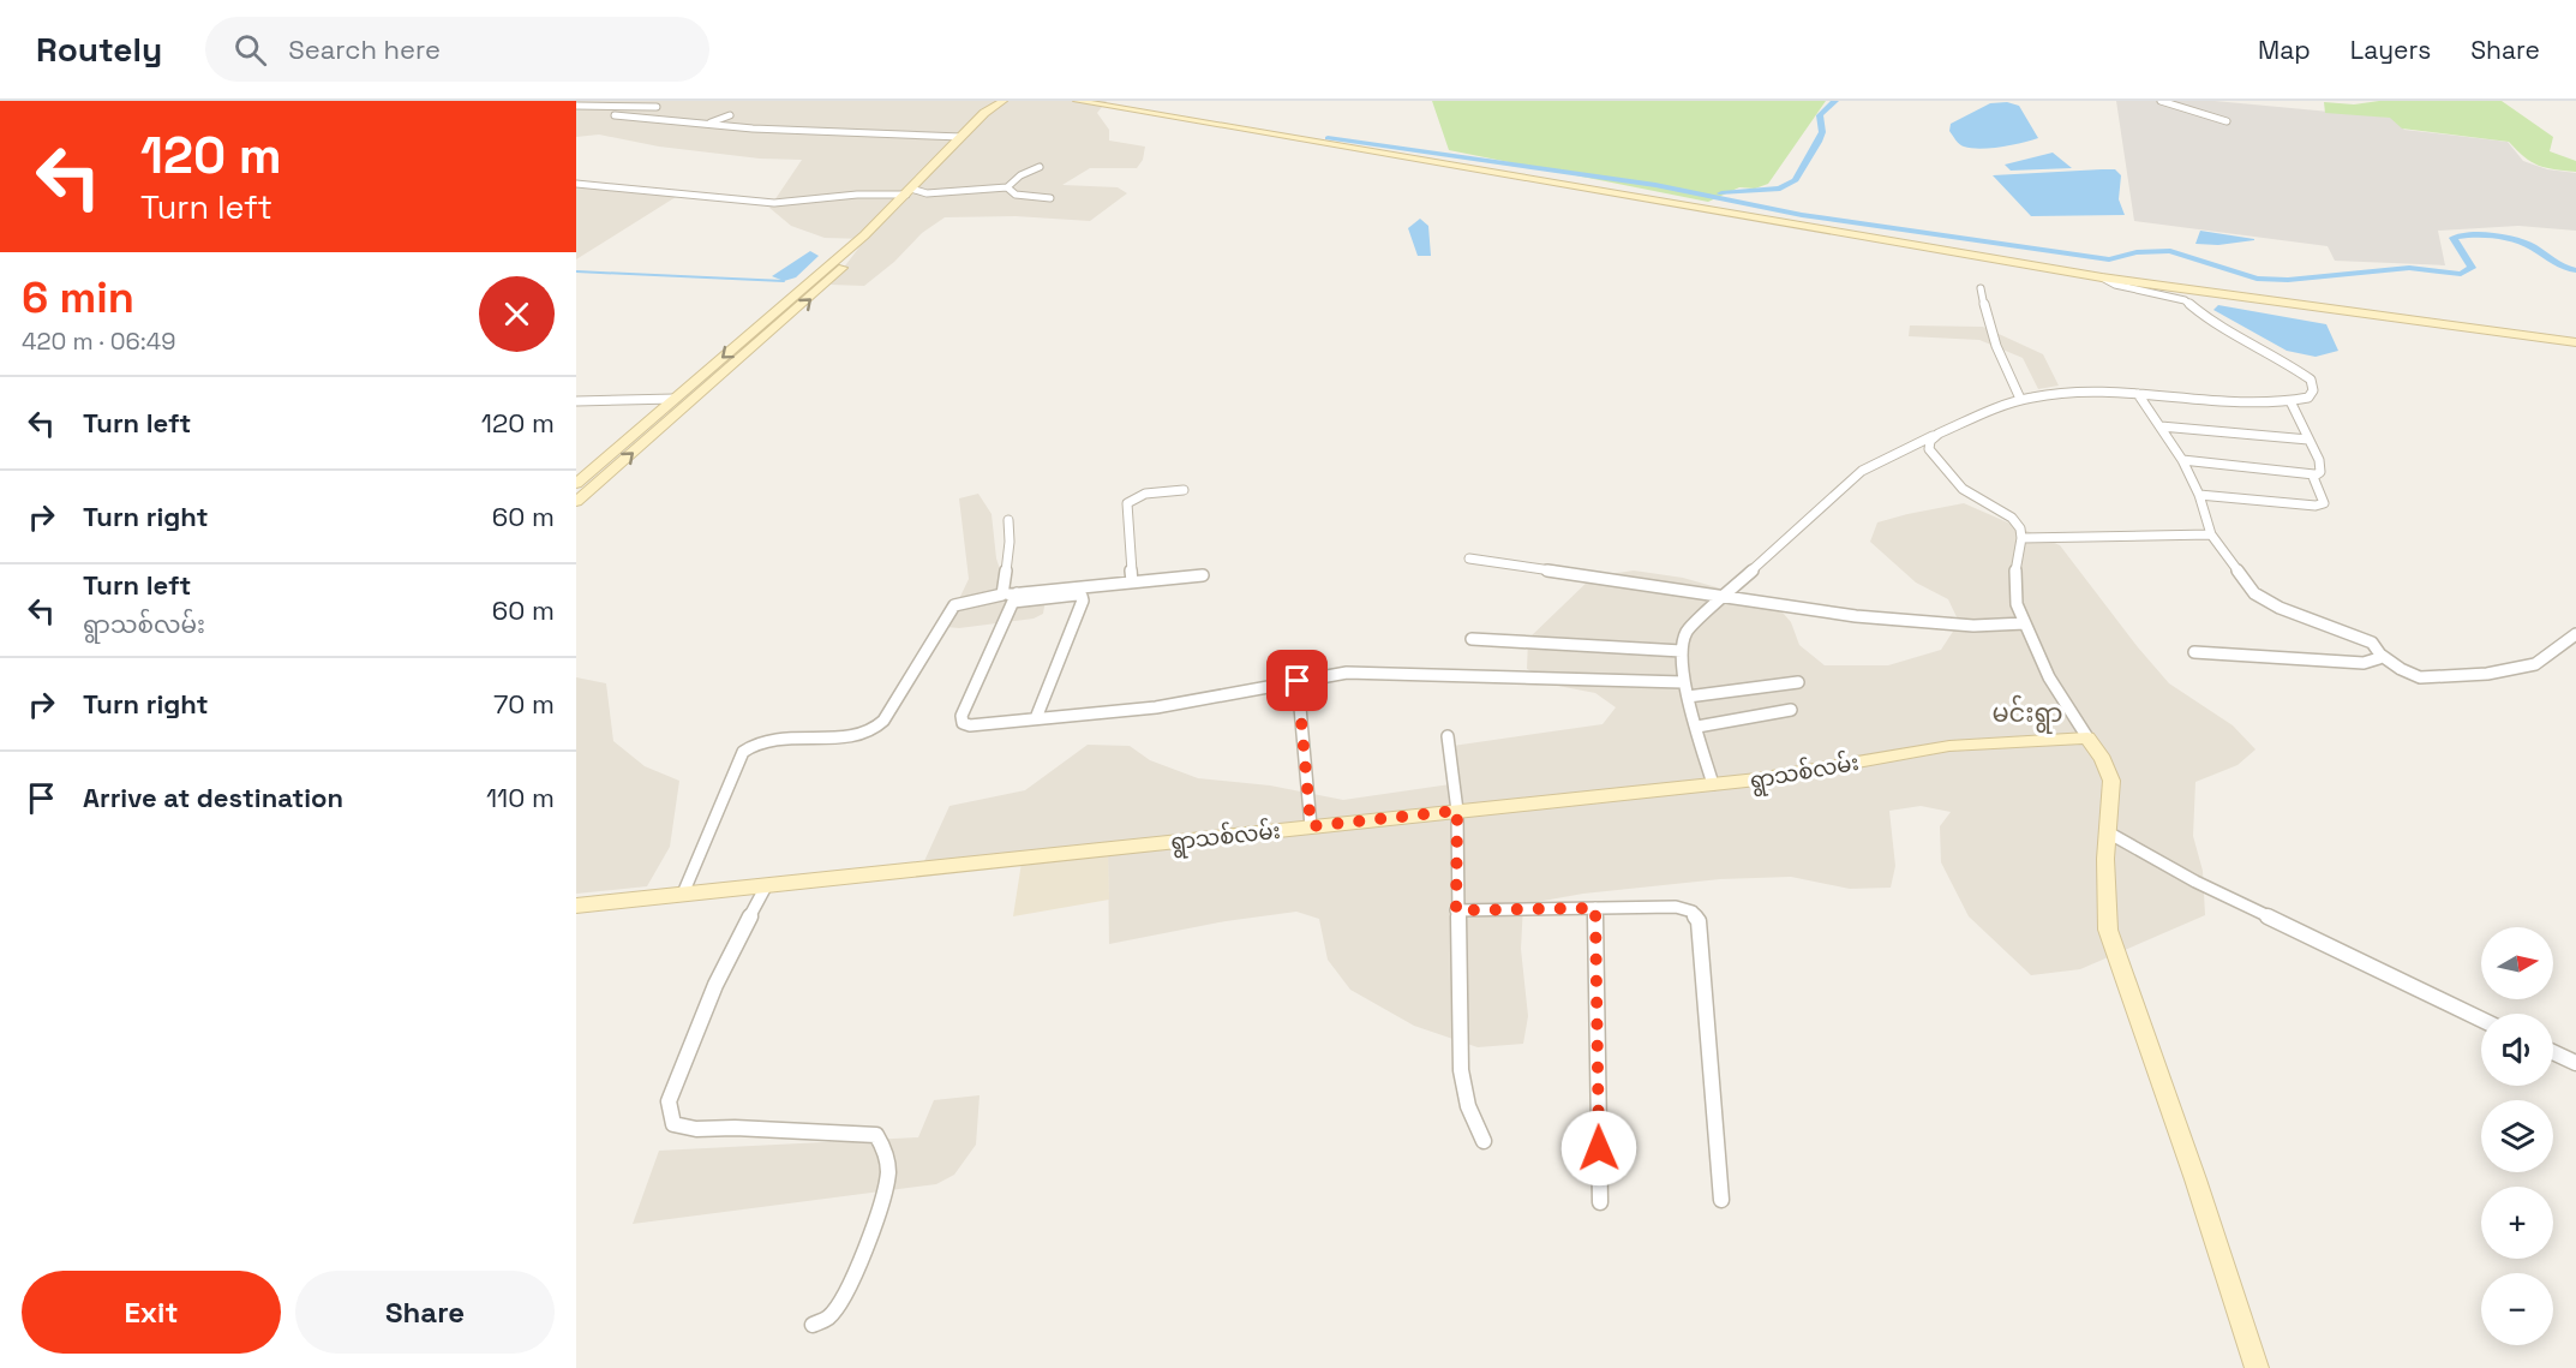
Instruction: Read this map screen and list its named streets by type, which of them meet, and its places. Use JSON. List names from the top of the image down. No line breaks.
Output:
{"streets":{"main road":["ရွာသစ်လမ်း"]},"districts":["မင်းရွာ"],"north":"right","page":{"header":"Routely","search":"Search here","nav":["Map","Layers","Share"],"turn":["120 m","Turn left"],"heading":["6 min","420 m · 06:49"],"list":[{"name":"Turn left","value":"120 m"},{"name":"Turn right","value":"60 m"},{"name":"Turn left","note":"ရွာသစ်လမ်း","value":"60 m"},{"name":"Turn right","value":"70 m"},{"name":"Arrive at destination","value":"110 m"}],"map_buttons":["+","−"],"buttons":["Exit","Share"]}}
